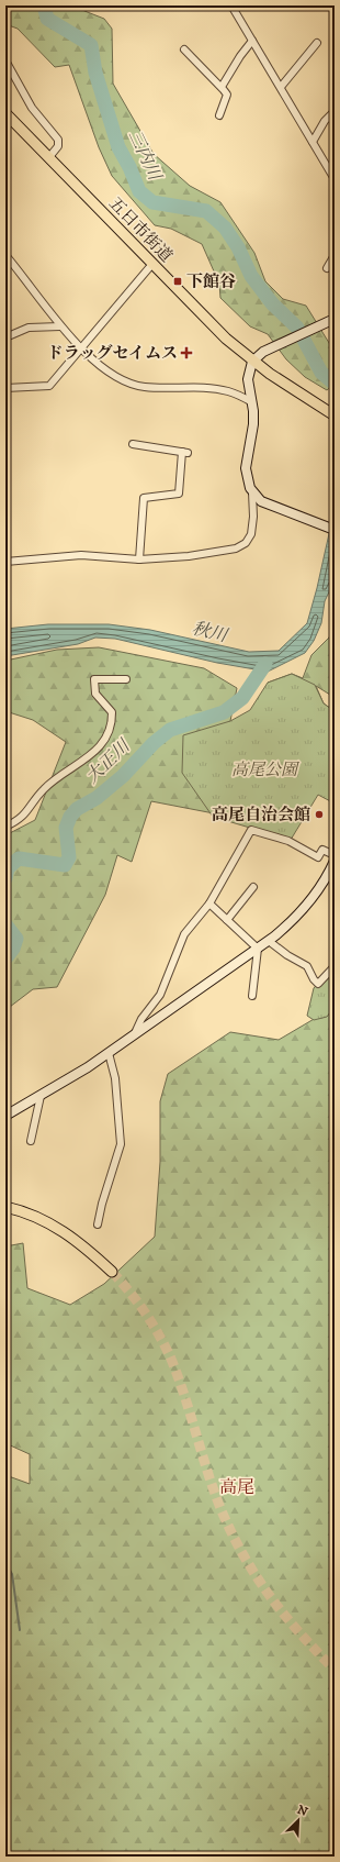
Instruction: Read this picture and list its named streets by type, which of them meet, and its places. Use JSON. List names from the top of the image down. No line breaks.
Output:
{"streets":{"main road":["五日市街道"]},"districts":["高尾"],"water":["三内川","秋川","大正川"],"parks":["高尾公園"],"places":{"transit":["下館谷"],"health":["ドラッグセイムス"],"other":["高尾自治会館"]},"north":"top right"}
